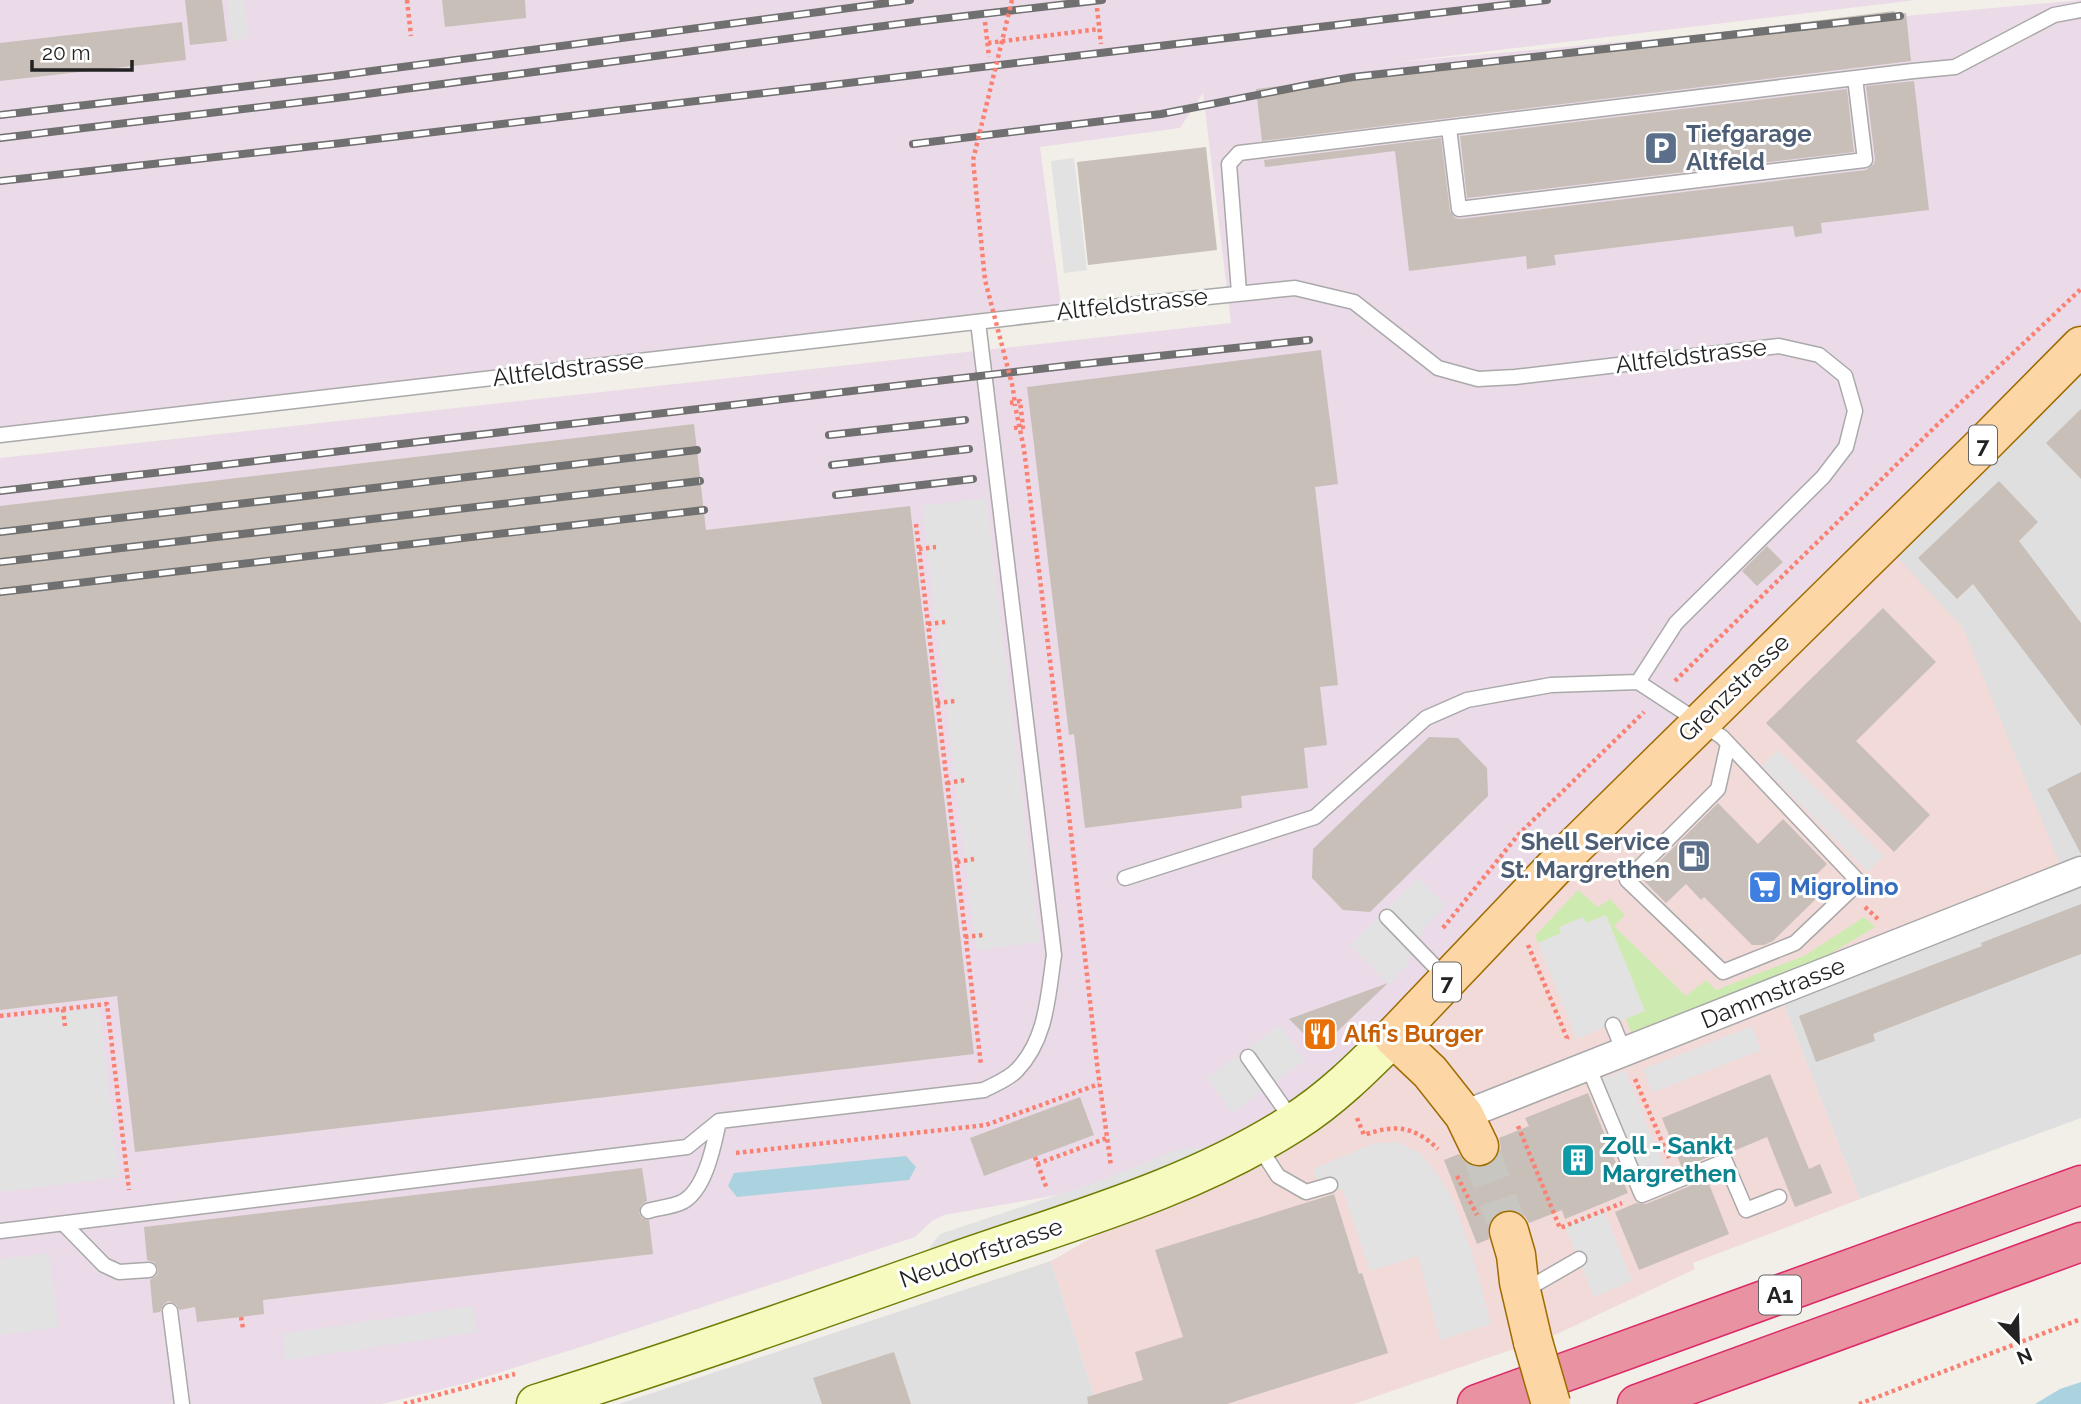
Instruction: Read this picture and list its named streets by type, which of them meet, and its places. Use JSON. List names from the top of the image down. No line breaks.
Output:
{"streets":{"highway":["A1"],"main road":["7","Grenzstrasse","Neudorfstrasse"],"street":["Dammstrasse"],"lane":["Altfeldstrasse"]},"crossings":[["Grenzstrasse","Neudorfstrasse"]],"places":{"parking":["Tiefgarage Altfeld"],"fuel station":["Shell Service St. Margrethen"],"supermarket":["Migrolino"],"restaurant":["Alfi's Burger"],"building":["Zoll - Sankt Margrethen"]},"scale_bar":"20 m","north":"bottom right"}
